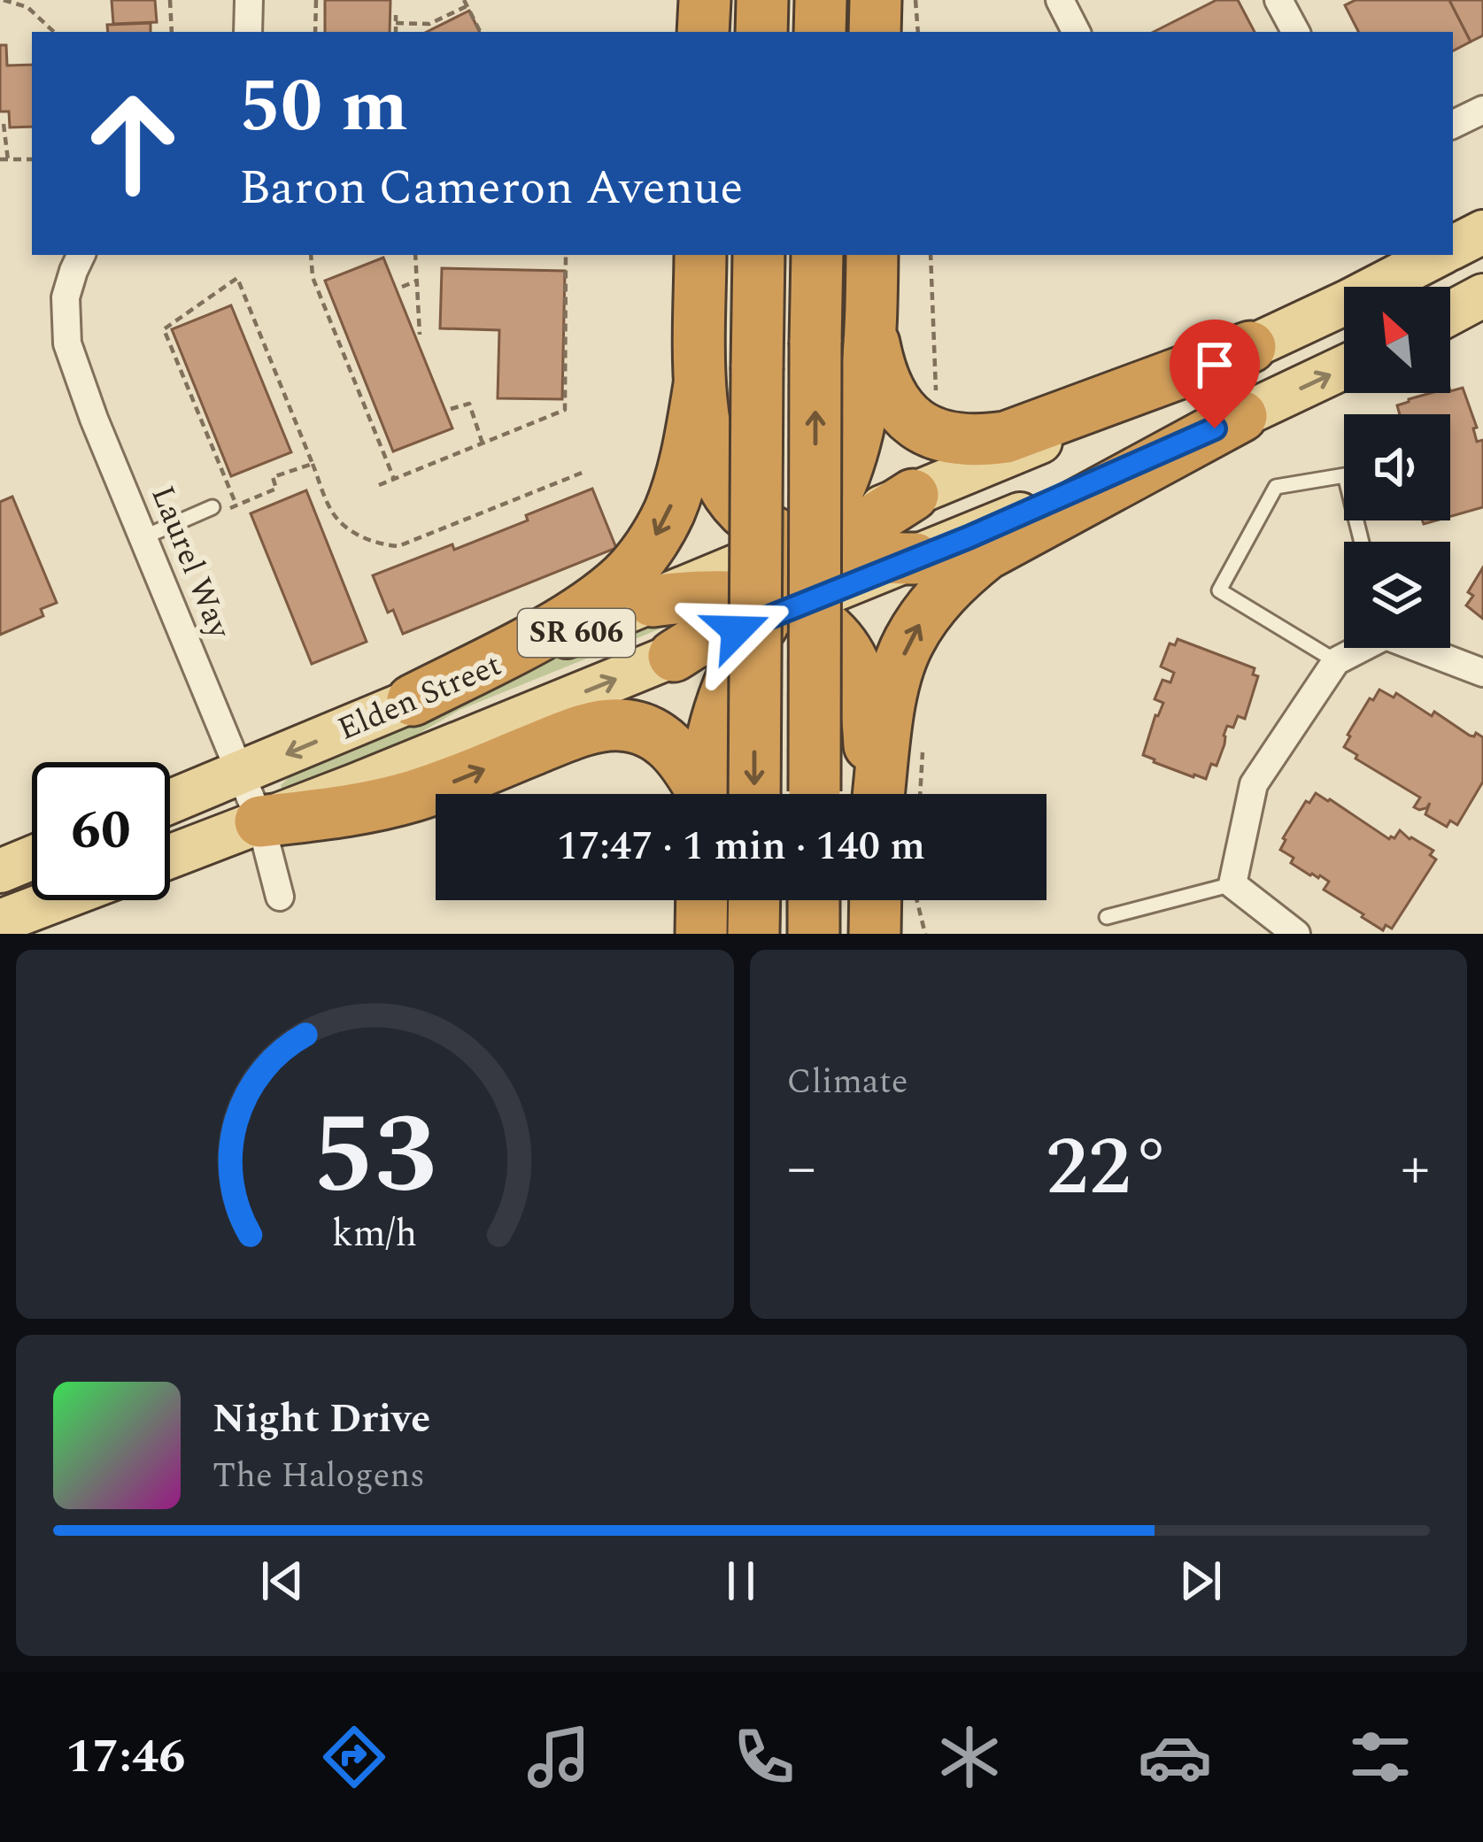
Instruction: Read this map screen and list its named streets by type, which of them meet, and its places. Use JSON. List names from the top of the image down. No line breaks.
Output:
{"streets":{"main road":["SR 606","Elden Street"],"street":["Laurel Way"]},"crossings":[["Laurel Way","Elden Street"]],"north":"top left","page":{"turn":["50 m","Baron Cameron Avenue"],"limit":"60","trip":"17:47 · 1 min · 140 m","tile":"Climate","heat":["−","22°","+"],"song":["Night Drive","The Halogens"],"tabs":"17:46","gauge":["53","km/h"]}}
